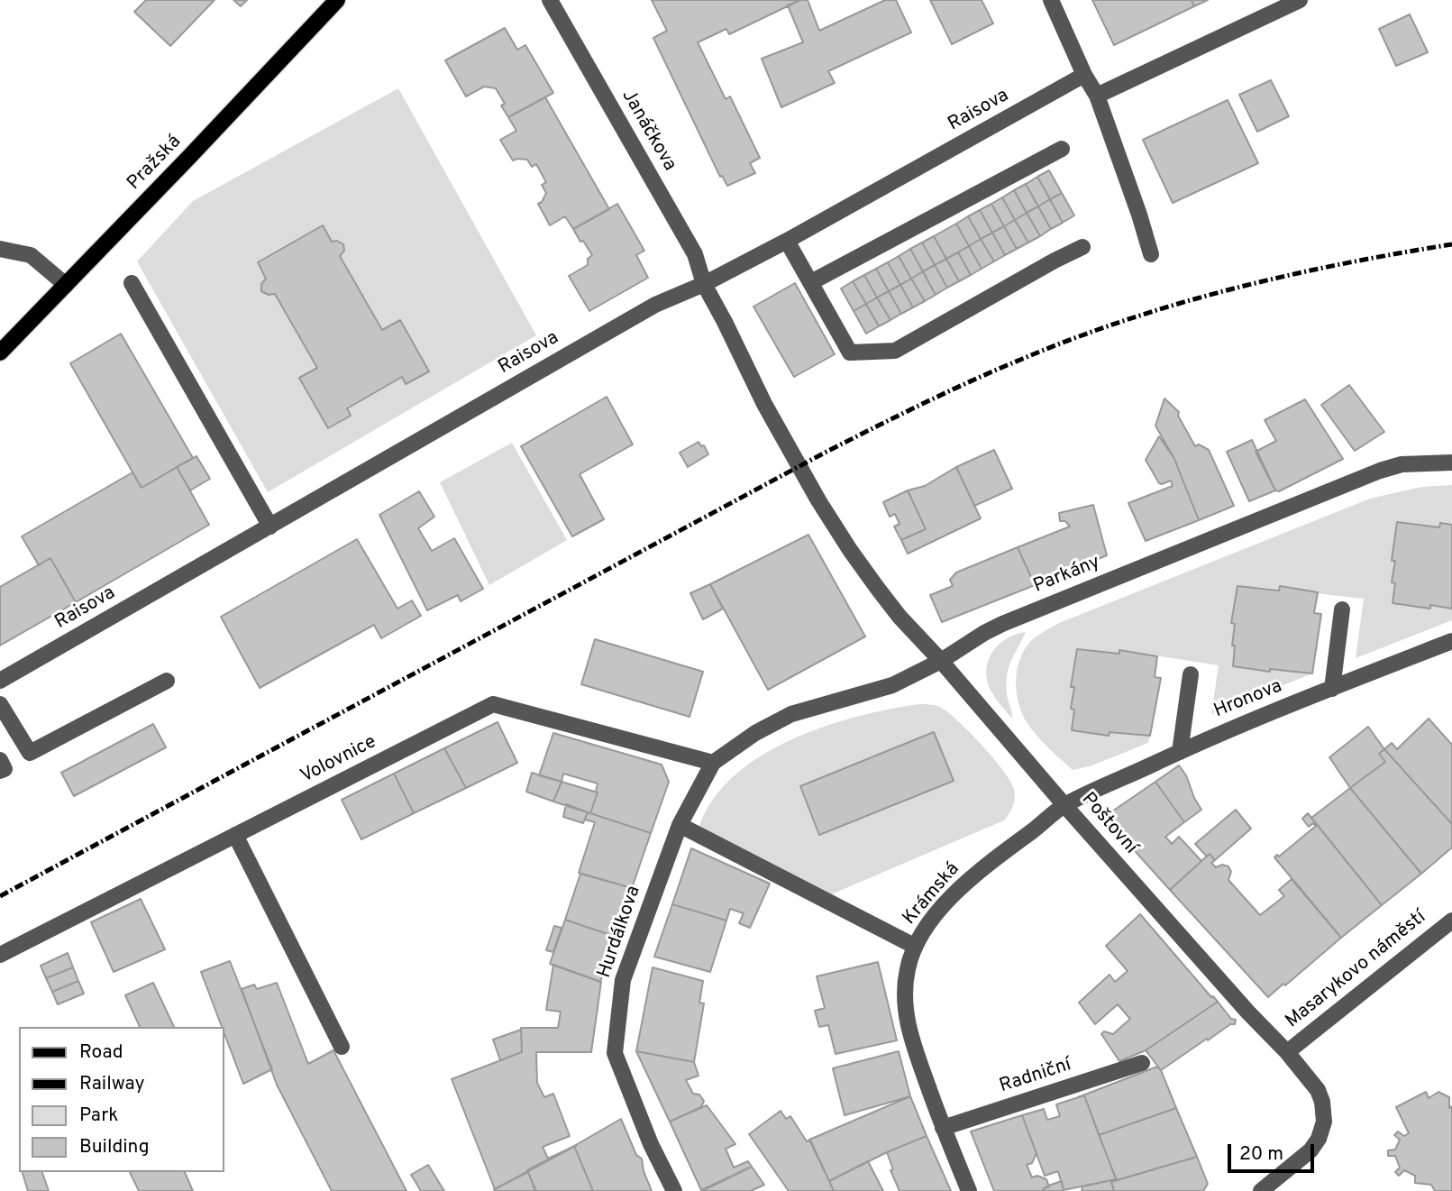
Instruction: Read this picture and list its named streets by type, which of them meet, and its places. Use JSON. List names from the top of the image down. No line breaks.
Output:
{"streets":{"main road":["Pražská"],"street":["Raisova","Janáčkova","Parkány","Hronova","Volovnice","Poštovní","Krámská","Hurdálkova","Masarykovo náměstí","Radniční"]},"crossings":[["Raisova","Janáčkova"],["Janáčkova","Parkány"],["Janáčkova","Poštovní"],["Parkány","Volovnice"],["Parkány","Poštovní"],["Parkány","Hurdálkova"],["Hronova","Poštovní"],["Hronova","Krámská"],["Volovnice","Hurdálkova"],["Poštovní","Krámská"],["Poštovní","Masarykovo náměstí"],["Krámská","Radniční"]],"legend":["Road","Railway","Park","Building"],"scale_bar":"20 m"}
